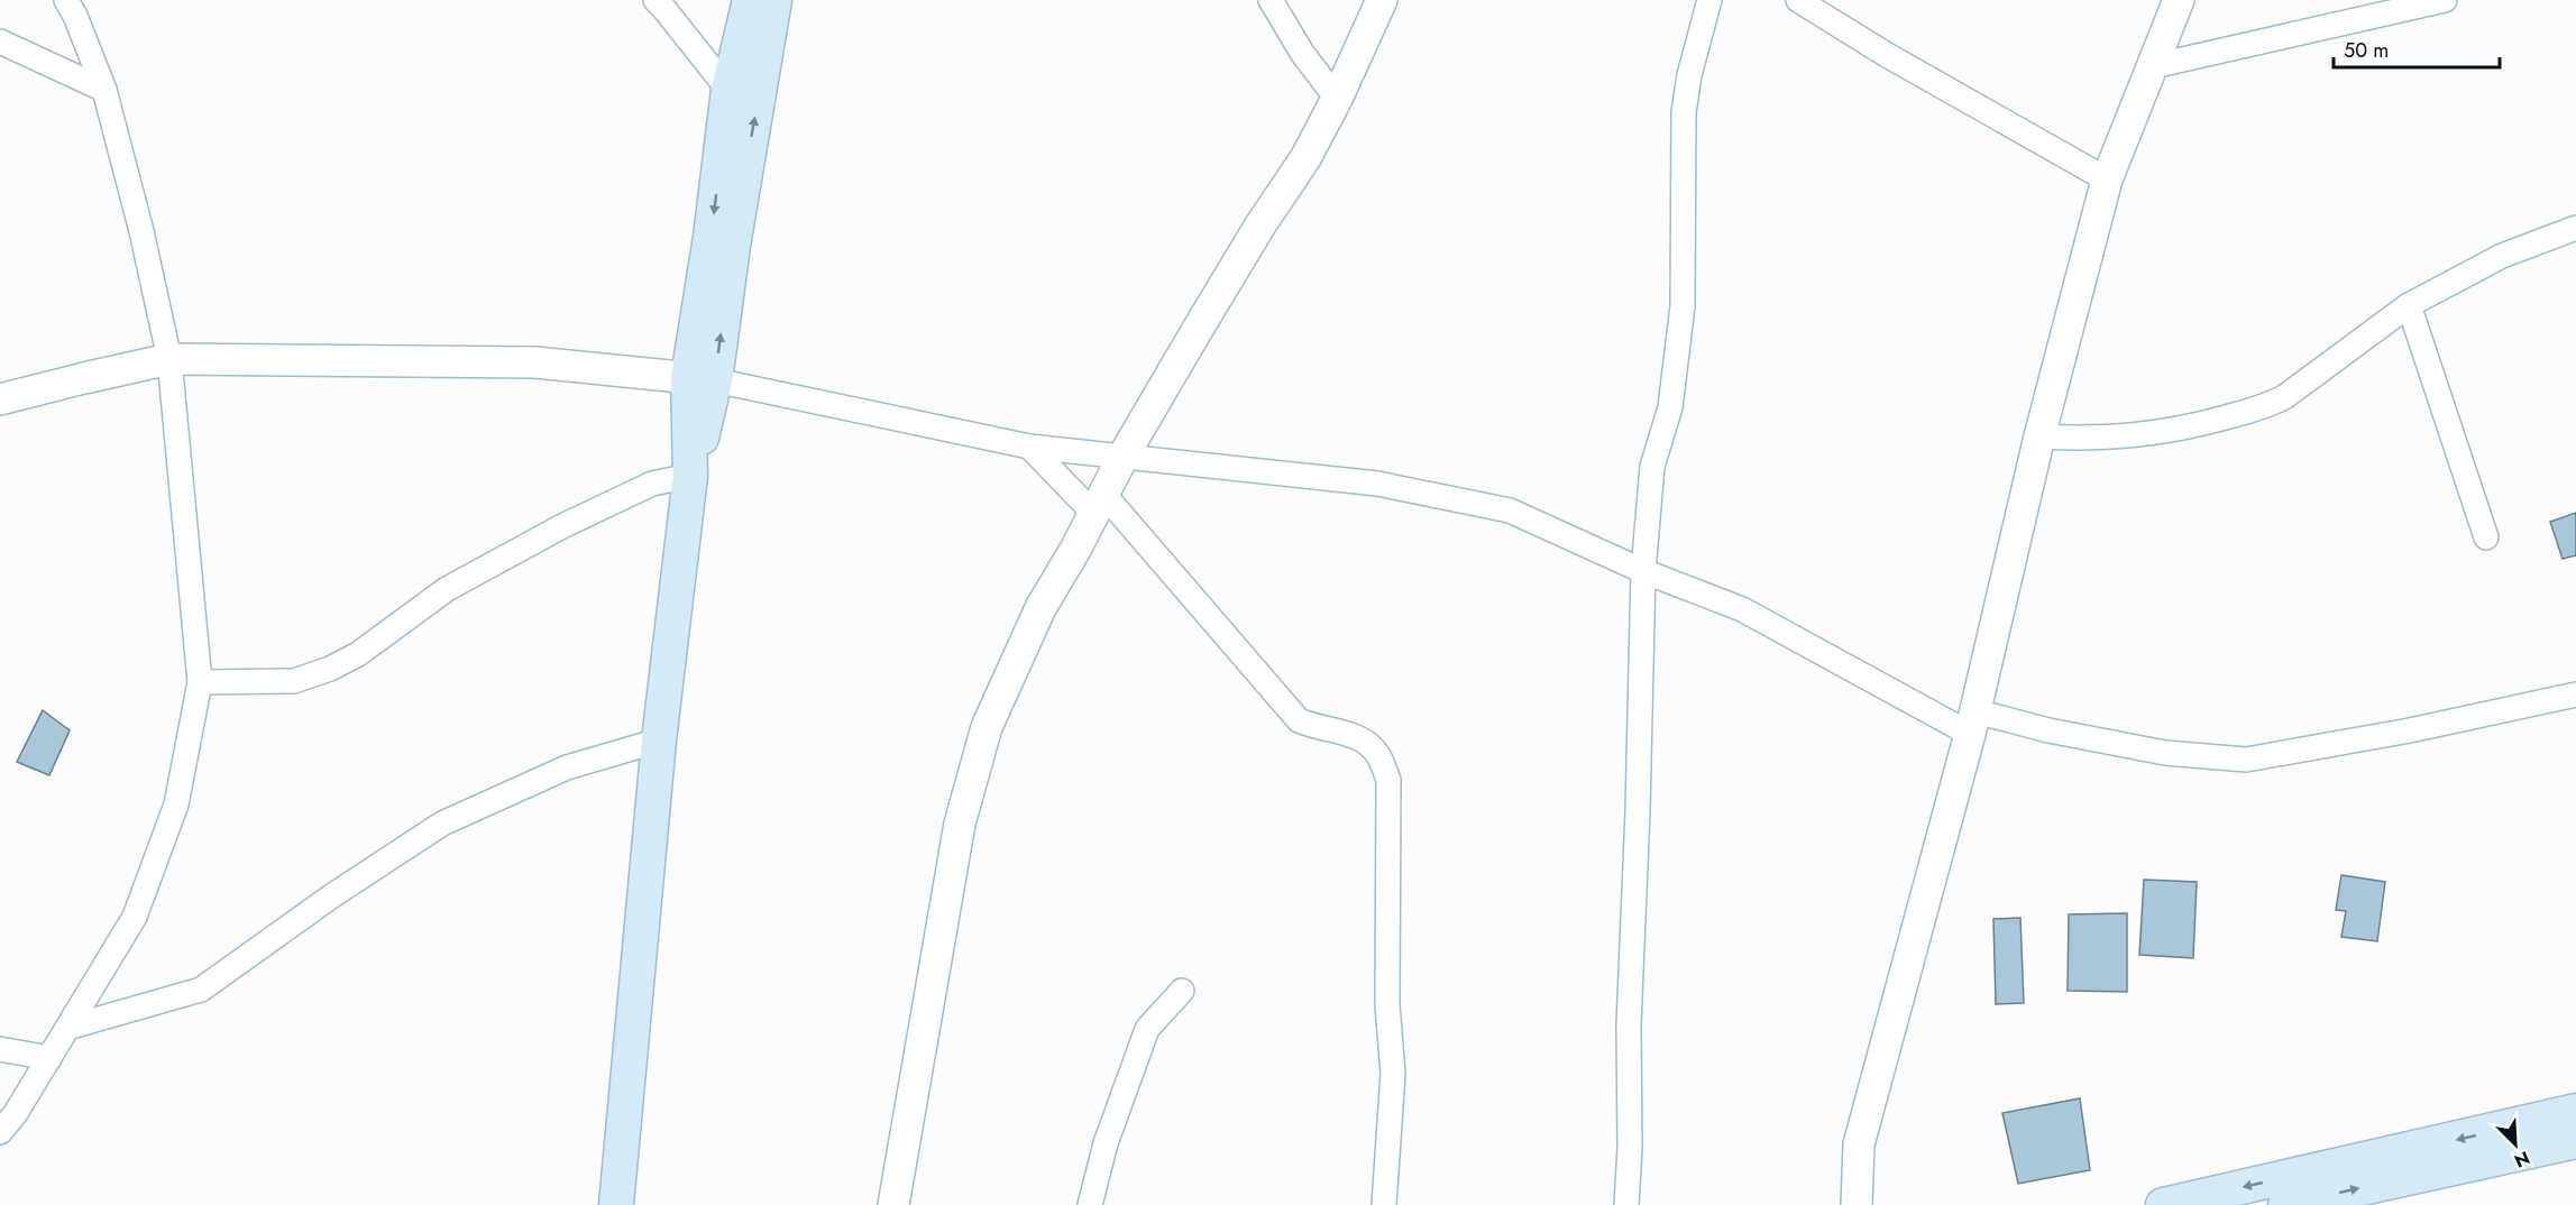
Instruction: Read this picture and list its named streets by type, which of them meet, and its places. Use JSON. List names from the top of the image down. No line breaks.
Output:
{"scale_bar":"50 m","north":"bottom right"}
